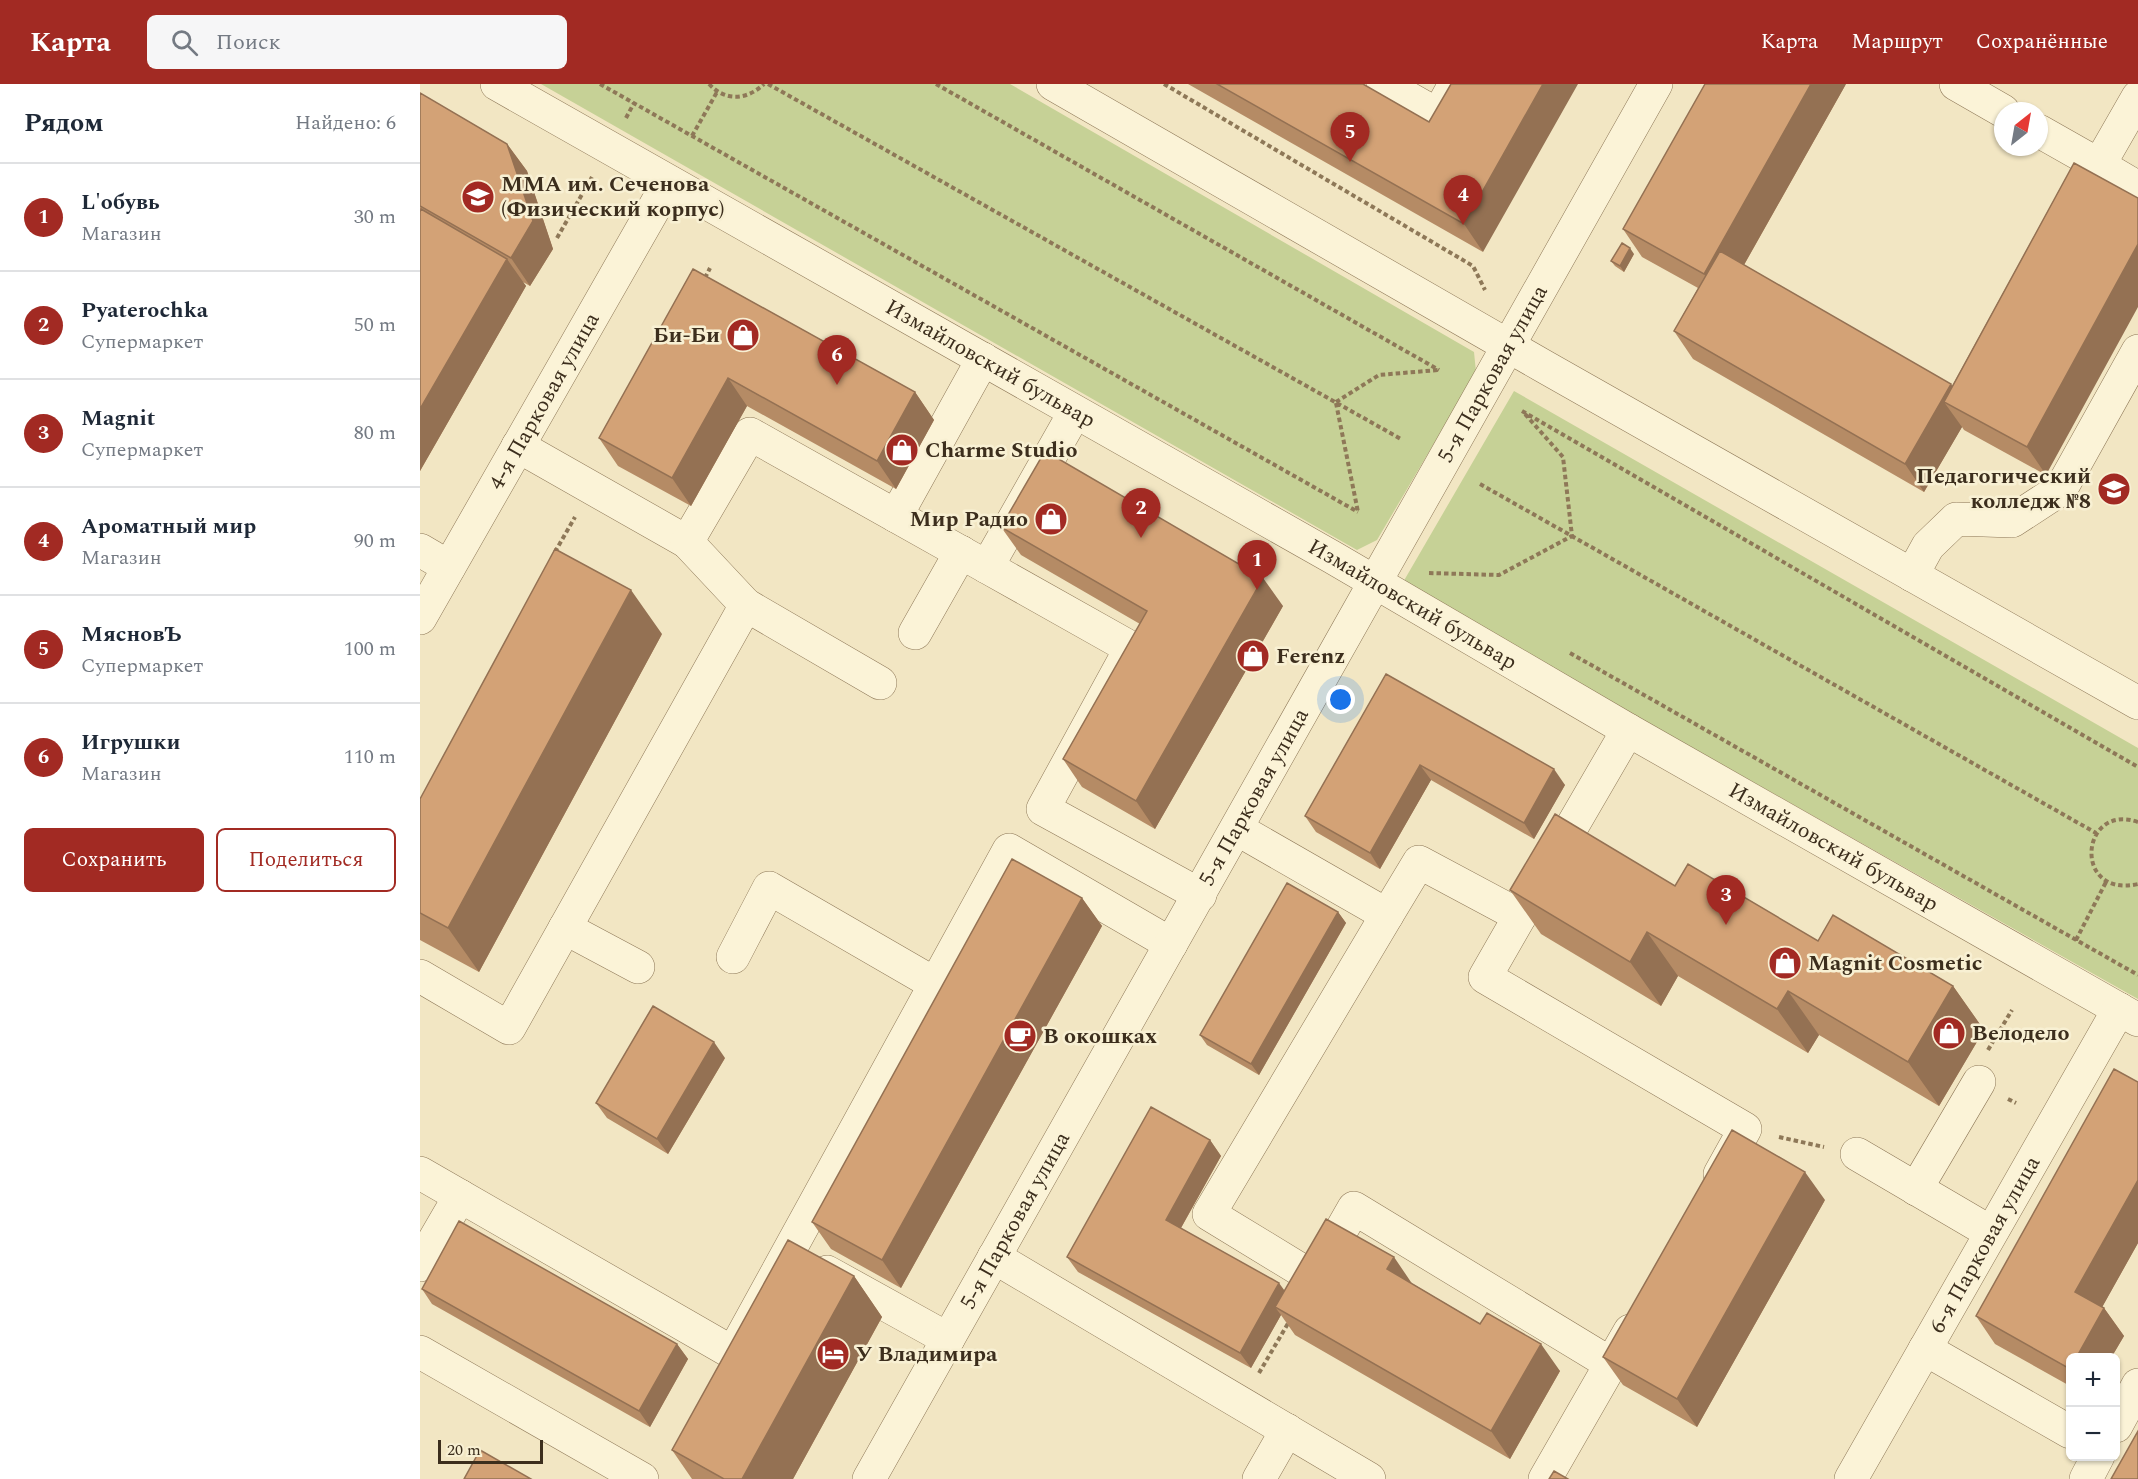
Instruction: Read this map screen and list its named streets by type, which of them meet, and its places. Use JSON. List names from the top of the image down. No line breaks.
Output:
{"streets":{"street":["Измайловский бульвар","5-я Парковая улица","4-я Парковая улица","6-я Парковая улица"]},"crossings":[["Измайловский бульвар","5-я Парковая улица"],["Измайловский бульвар","4-я Парковая улица"],["Измайловский бульвар","6-я Парковая улица"]],"places":{"school or university":["ММА им. Сеченова (Физический корпус)","Педагогический колледж №8"],"shop":["Би-Би","Charme Studio","Мир Радио","Ferenz","Magnit Cosmetic","Велодело"],"cafe":["В окошках"],"hotel":["У Владимира"]},"scale_bar":"20 m","north":"top right","page":{"header":"Карта","search":"Поиск","nav":["Карта","Маршрут","Сохранённые"],"heading":["Рядом","Найдено: 6"],"pins":["5","4","6","2","1","3"],"list":[{"mark":"1","name":"L'обувь","note":"Магазин","value":"30 m"},{"mark":"2","name":"Pyaterochka","note":"Супермаркет","value":"50 m"},{"mark":"3","name":"Magnit","note":"Супермаркет","value":"80 m"},{"mark":"4","name":"Ароматный мир","note":"Магазин","value":"90 m"},{"mark":"5","name":"МясновЪ","note":"Супермаркет","value":"100 m"},{"mark":"6","name":"Игрушки","note":"Магазин","value":"110 m"}],"buttons":["Сохранить","Поделиться"],"map_buttons":["+","−"],"scale":"20 m"}}
